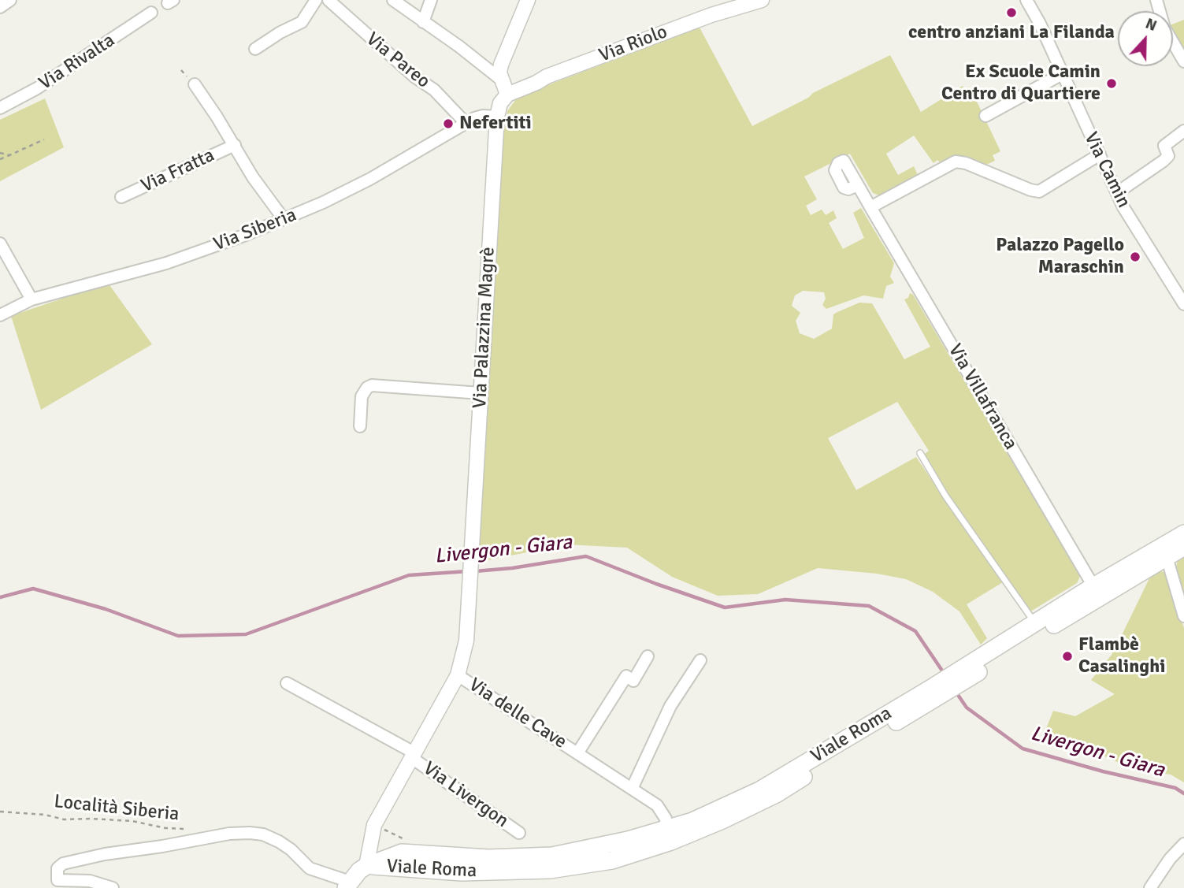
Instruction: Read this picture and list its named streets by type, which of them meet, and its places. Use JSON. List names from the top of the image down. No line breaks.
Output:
{"streets":{"main road":["Viale Roma"],"street":["Via Riolo","Via Pareo","Via Rivalta","Via Camin","Via Fratta","Via Siberia","Via Palazzina Magrè","Via Villafranca","Via delle Cave","Via Livergon"],"path":["Località Siberia"]},"crossings":[["Via Riolo","Via Palazzina Magrè"],["Via Pareo","Via Siberia"],["Via Fratta","Via Siberia"],["Via Siberia","Via Palazzina Magrè"],["Via Palazzina Magrè","Via delle Cave"],["Via Palazzina Magrè","Viale Roma"],["Via Palazzina Magrè","Via Livergon"],["Via Villafranca","Viale Roma"],["Via delle Cave","Viale Roma"]],"water":["Livergon - Giara"],"places":["centro anziani La Filanda","Ex Scuole Camin Centro di Quartiere","Nefertiti","Palazzo Pagello Maraschin","Flambè Casalinghi"],"north":"top"}
